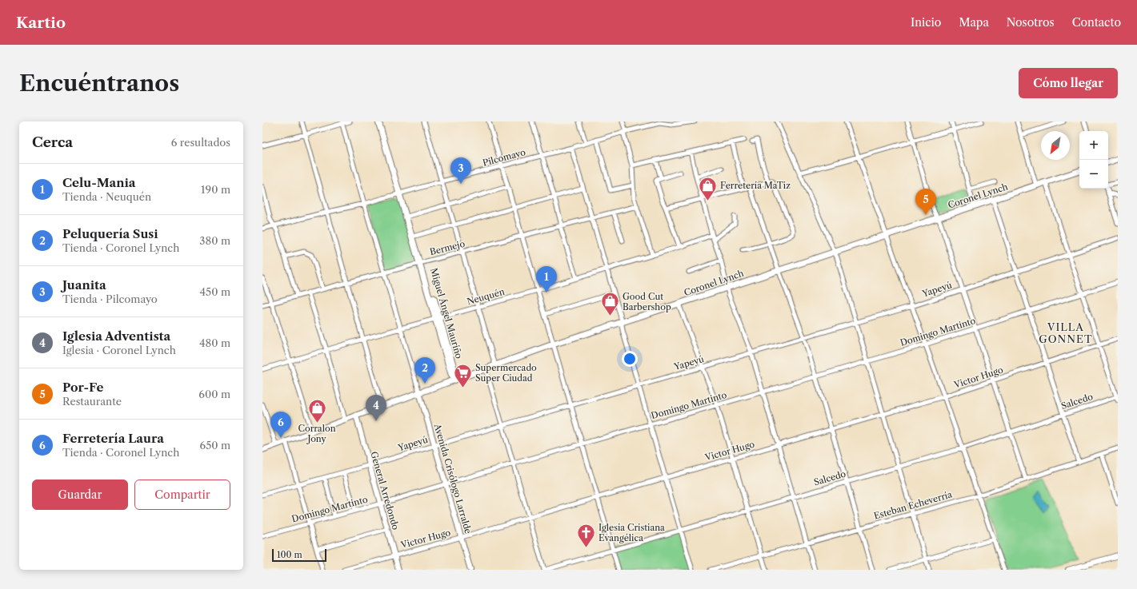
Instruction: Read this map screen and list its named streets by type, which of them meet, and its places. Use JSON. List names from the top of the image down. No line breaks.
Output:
{"streets":{"main road":["Coronel Lynch","Miguel Ángel Mauriño"],"street":["Pilcomayo","Bermejo","Yapeyú","Neuquén","Domingo Martinto","Victor Hugo","Salcedo","Avenida Crisólogo Larralde","General Arredondo","Esteban Echeverría"]},"crossings":[["Pilcomayo","Miguel Ángel Mauriño"],["Coronel Lynch","Miguel Ángel Mauriño"],["Coronel Lynch","Avenida Crisólogo Larralde"],["Coronel Lynch","General Arredondo"],["Bermejo","Miguel Ángel Mauriño"],["Yapeyú","Avenida Crisólogo Larralde"],["Yapeyú","General Arredondo"],["Neuquén","Miguel Ángel Mauriño"],["Domingo Martinto","Avenida Crisólogo Larralde"],["Domingo Martinto","General Arredondo"],["Victor Hugo","Avenida Crisólogo Larralde"],["Victor Hugo","General Arredondo"]],"districts":["VILLA GONNET"],"places":{"shop":["Ferretería MaTiz","Good Cut Barbershop","Corralon Jony"],"supermarket":["Supermercado Super Ciudad"],"church":["Iglesia Cristiana Evangélica"]},"scale_bar":"100 m","north":"bottom left","page":{"header":"Kartio","nav":["Inicio","Mapa","Nosotros","Contacto"],"buttons":["Cómo llegar",["Guardar","Compartir"]],"title":"Encuéntranos","heading":["Cerca","6 resultados"],"map_buttons":["+","−"],"pins":["3","5","1","2","4","6"],"list":[{"mark":"1","name":"Celu-Mania","note":"Tienda · Neuquén","value":"190 m"},{"mark":"2","name":"Peluquería Susi","note":"Tienda · Coronel Lynch","value":"380 m"},{"mark":"3","name":"Juanita","note":"Tienda · Pilcomayo","value":"450 m"},{"mark":"4","name":"Iglesia Adventista","note":"Iglesia · Coronel Lynch","value":"480 m"},{"mark":"5","name":"Por-Fe","note":"Restaurante","value":"600 m"},{"mark":"6","name":"Ferretería Laura","note":"Tienda · Coronel Lynch","value":"650 m"}],"scale":"100 m"}}
